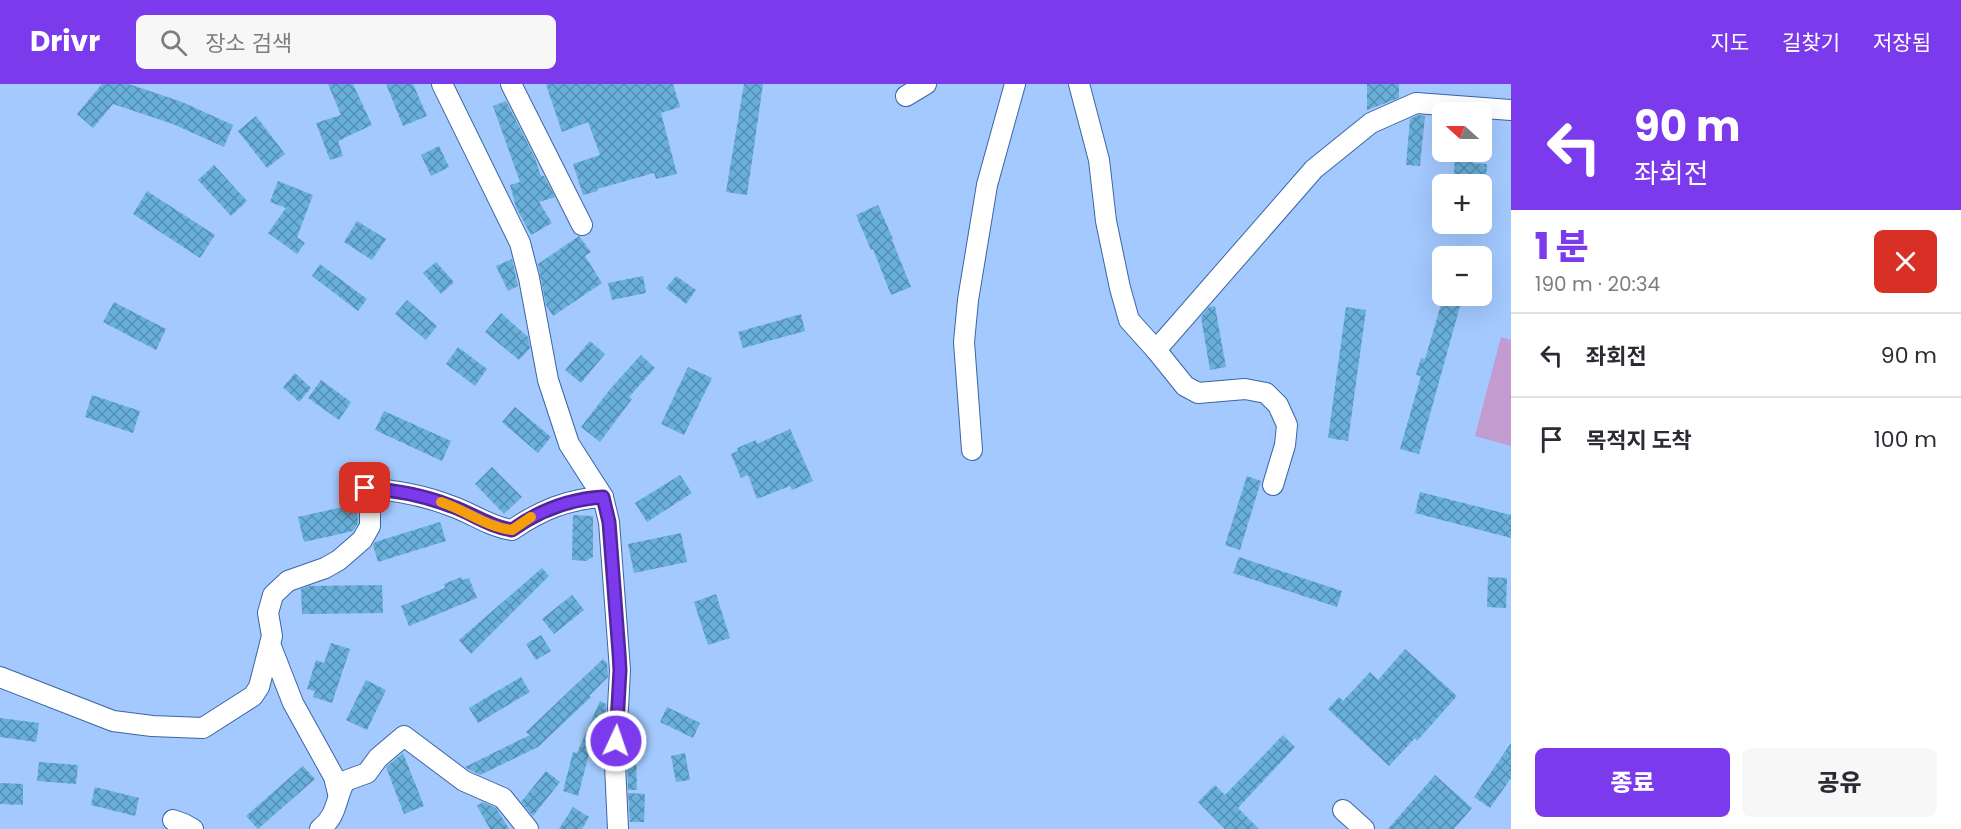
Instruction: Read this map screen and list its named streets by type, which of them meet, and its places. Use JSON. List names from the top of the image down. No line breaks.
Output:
{"north":"left","page":{"header":"Drivr","search":"장소 검색","nav":["지도","길찾기","저장됨"],"turn":["90 m","좌회전"],"map_buttons":["+","−"],"heading":["1 분","190 m · 20:34"],"list":[{"name":"좌회전","value":"90 m"},{"name":"목적지 도착","value":"100 m"}],"buttons":["종료","공유"]}}
